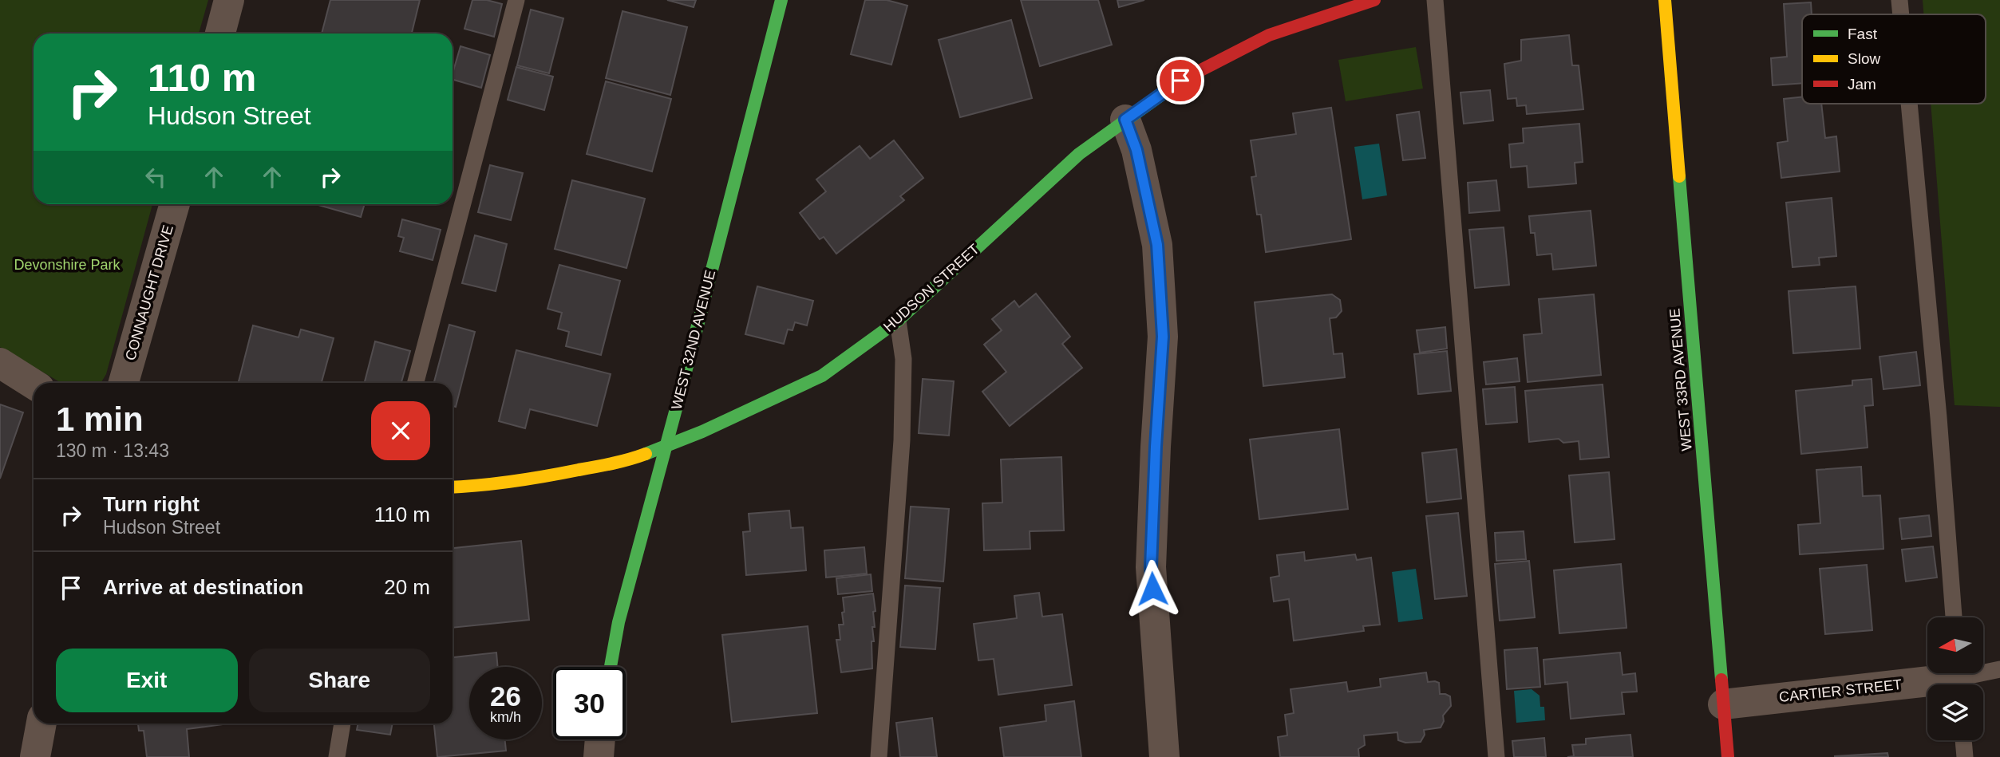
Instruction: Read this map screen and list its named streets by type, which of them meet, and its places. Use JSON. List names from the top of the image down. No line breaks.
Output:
{"streets":{"street":["HUDSON STREET","CONNAUGHT DRIVE","WEST 32ND AVENUE","WEST 33RD AVENUE","CARTIER STREET"]},"crossings":[["HUDSON STREET","WEST 32ND AVENUE"],["WEST 33RD AVENUE","CARTIER STREET"]],"parks":["Devonshire Park"],"legend":["Fast","Slow","Jam"],"north":"left","page":{"turn":["110 m","Hudson Street"],"heading":["1 min","130 m · 13:43"],"list":[{"name":"Turn right","note":"Hudson Street","value":"110 m"},{"name":"Arrive at destination","value":"20 m"}],"buttons":["Exit","Share"],"speed":"26 km/h","limit":"30"}}
